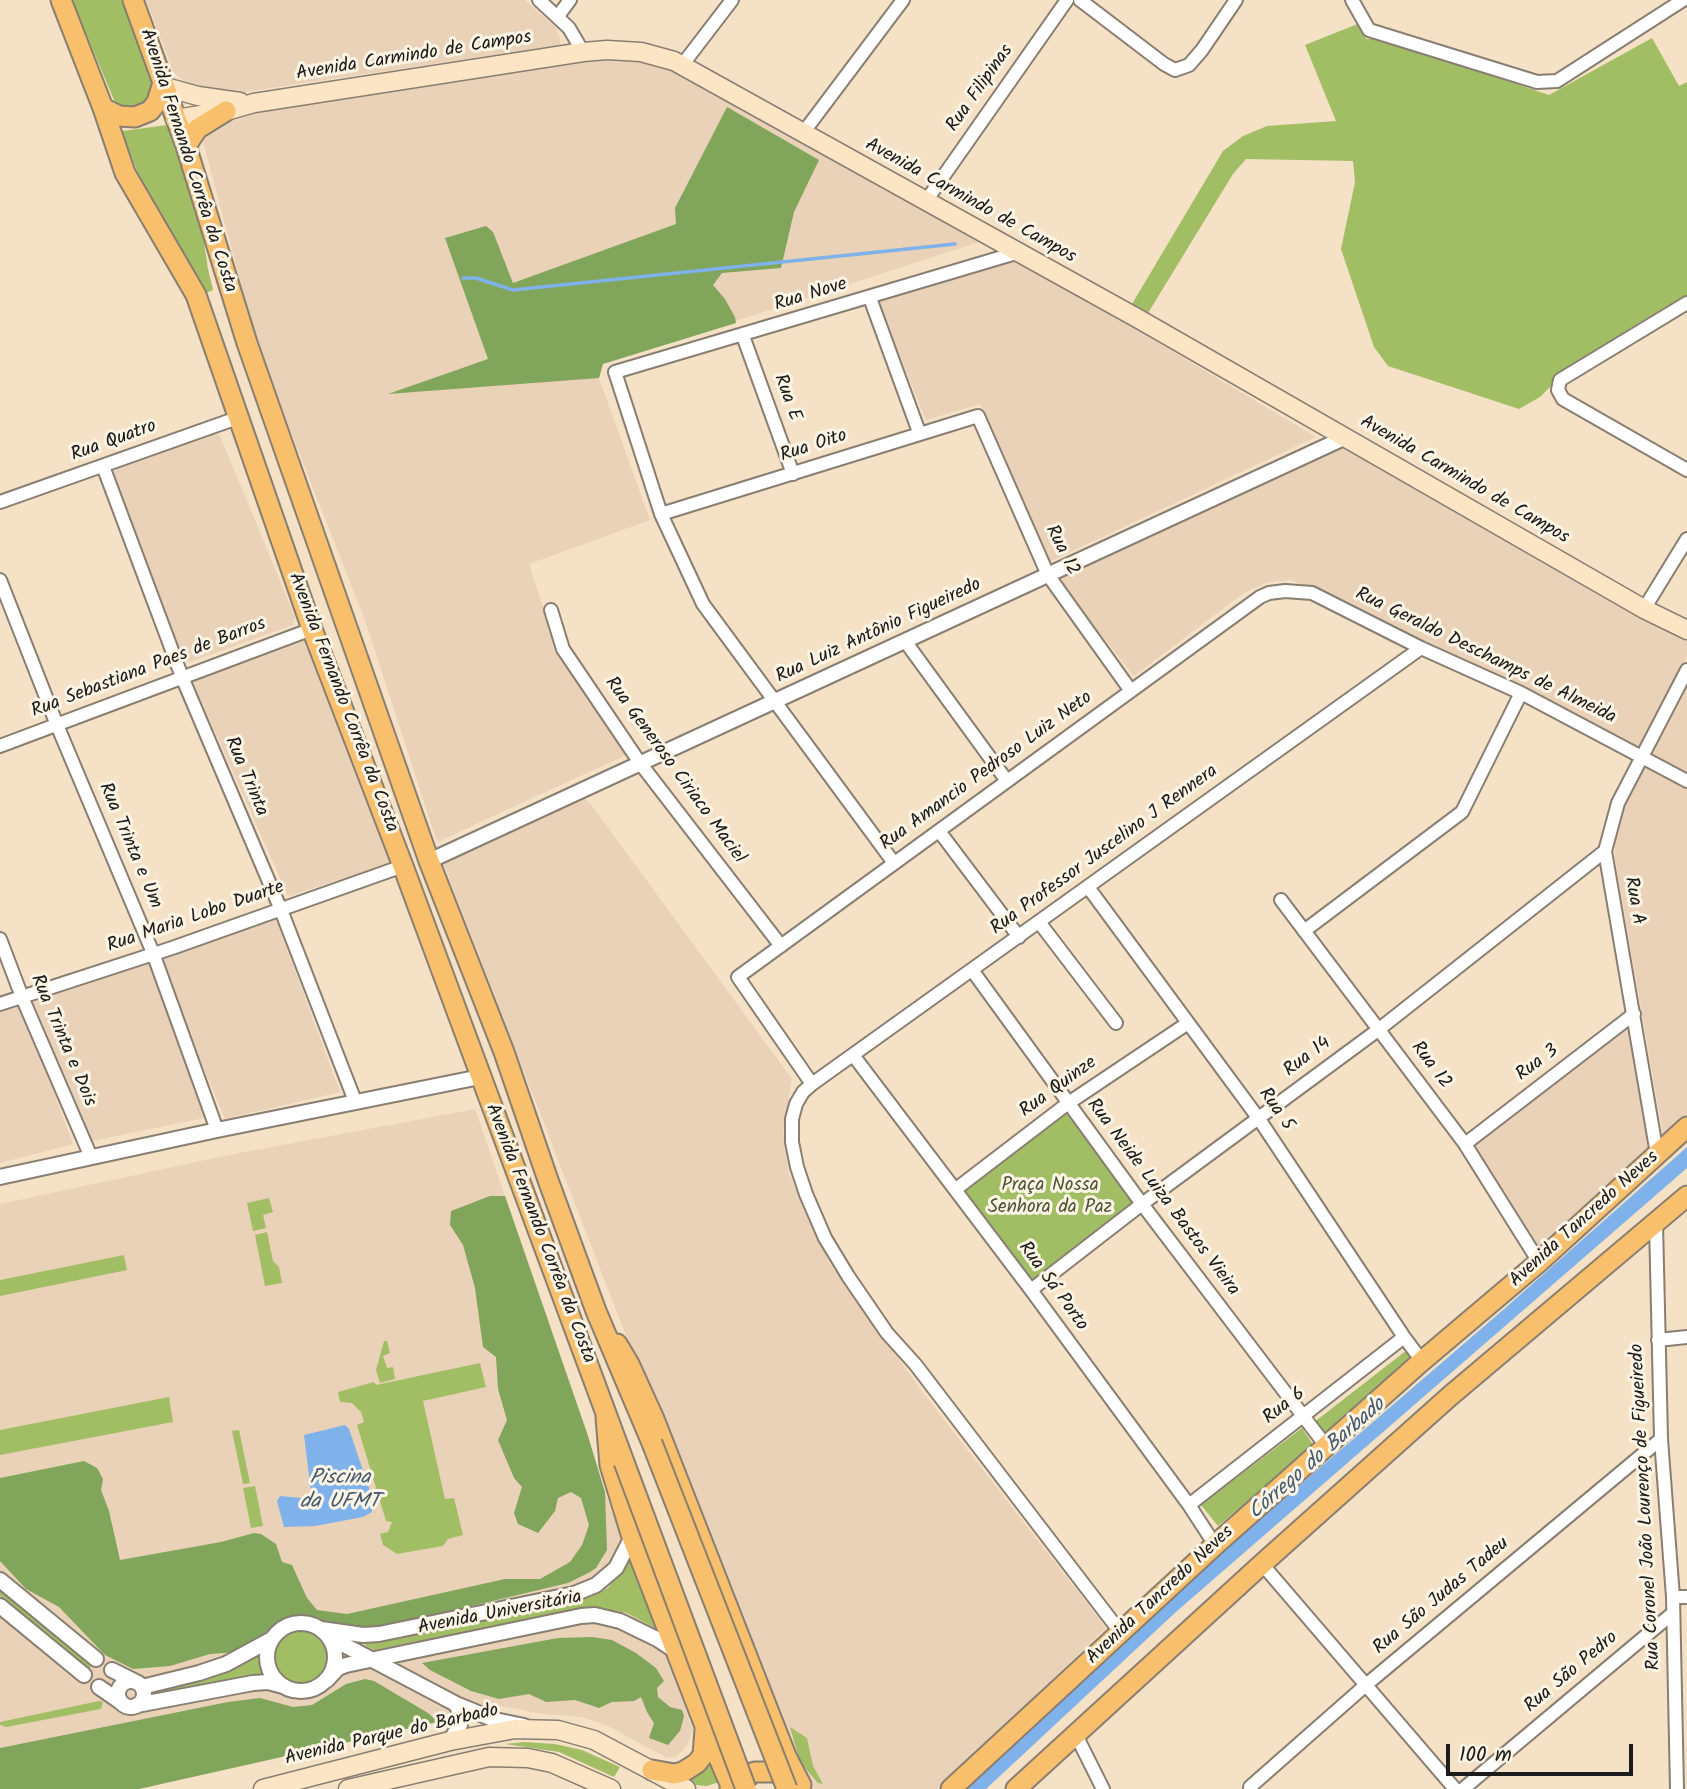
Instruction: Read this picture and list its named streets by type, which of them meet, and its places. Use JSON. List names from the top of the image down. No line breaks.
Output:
{"streets":{"main road":["Avenida Carmindo de Campos","Avenida Fernando Corrêa da Costa","Avenida Tancredo Neves","Avenida Parque do Barbado"],"street":["Rua Filipinas","Rua Nove","Rua E","Rua Quatro","Rua Oito","Rua 12","Rua Luiz Antônio Figueiredo","Rua Geraldo Deschamps de Almeida","Rua Sebastiana Paes de Barros","Rua Generoso Ciriaco Maciel","Rua Amancio Pedroso Luiz Neto","Rua Trinta","Rua Trinta e Um","Rua Professor Juscelino J Rennera","Rua A","Rua Maria Lobo Duarte","Rua Trinta e Dois","Rua 14","Rua 3","Rua Quinze","Rua 5","Rua Neide Luiza Bastos Vieira","Rua Sá Porto","Rua 6","Rua Coronel João Lourenço de Figueiredo","Rua São Judas Tadeu","Avenida Universitária","Rua São Pedro"]},"crossings":[["Avenida Carmindo de Campos","Rua Filipinas"],["Avenida Carmindo de Campos","Avenida Fernando Corrêa da Costa"],["Avenida Carmindo de Campos","Rua Nove"],["Avenida Carmindo de Campos","Rua Luiz Antônio Figueiredo"],["Avenida Fernando Corrêa da Costa","Rua Quatro"],["Avenida Fernando Corrêa da Costa","Rua Luiz Antônio Figueiredo"],["Avenida Fernando Corrêa da Costa","Rua Sebastiana Paes de Barros"],["Avenida Fernando Corrêa da Costa","Rua Maria Lobo Duarte"],["Avenida Fernando Corrêa da Costa","Avenida Universitária"],["Rua Nove","Rua E"],["Rua Nove","Rua Oito"],["Rua E","Rua Oito"],["Rua Quatro","Rua Trinta"],["Rua Oito","Rua 12"],["Rua 12","Rua Luiz Antônio Figueiredo"],["Rua 12","Rua Amancio Pedroso Luiz Neto"],["Rua 12","Rua 14"],["Rua 12","Rua 3"],["Rua 12","Avenida Tancredo Neves"],["Rua Luiz Antônio Figueiredo","Rua Generoso Ciriaco Maciel"],["Rua Geraldo Deschamps de Almeida","Rua Amancio Pedroso Luiz Neto"],["Rua Geraldo Deschamps de Almeida","Rua Professor Juscelino J Rennera"],["Rua Geraldo Deschamps de Almeida","Rua A"],["Rua Sebastiana Paes de Barros","Rua Trinta"],["Rua Sebastiana Paes de Barros","Rua Trinta e Um"],["Rua Generoso Ciriaco Maciel","Rua Amancio Pedroso Luiz Neto"],["Rua Amancio Pedroso Luiz Neto","Rua Professor Juscelino J Rennera"],["Rua Trinta","Rua Maria Lobo Duarte"],["Rua Trinta e Um","Rua Maria Lobo Duarte"],["Rua Professor Juscelino J Rennera","Rua 5"],["Rua Professor Juscelino J Rennera","Rua Neide Luiza Bastos Vieira"],["Rua Professor Juscelino J Rennera","Rua Sá Porto"],["Rua A","Rua 14"],["Rua A","Rua 3"],["Rua A","Avenida Tancredo Neves"],["Rua Maria Lobo Duarte","Rua Trinta e Dois"],["Rua 14","Rua 5"],["Rua 14","Rua Neide Luiza Bastos Vieira"],["Rua 14","Rua Sá Porto"],["Rua Quinze","Rua 5"],["Rua Quinze","Rua Neide Luiza Bastos Vieira"],["Rua Quinze","Rua Sá Porto"],["Rua 5","Avenida Tancredo Neves"],["Rua 5","Rua 6"],["Rua Neide Luiza Bastos Vieira","Avenida Tancredo Neves"],["Rua Neide Luiza Bastos Vieira","Rua 6"],["Avenida Tancredo Neves","Rua Sá Porto"],["Rua Sá Porto","Rua 6"],["Rua Coronel João Lourenço de Figueiredo","Rua São Judas Tadeu"],["Rua Coronel João Lourenço de Figueiredo","Rua São Pedro"]],"water":["Córrego do Barbado","Piscina da UFMT"],"parks":["Praça Nossa Senhora da Paz"],"scale_bar":"100 m"}
